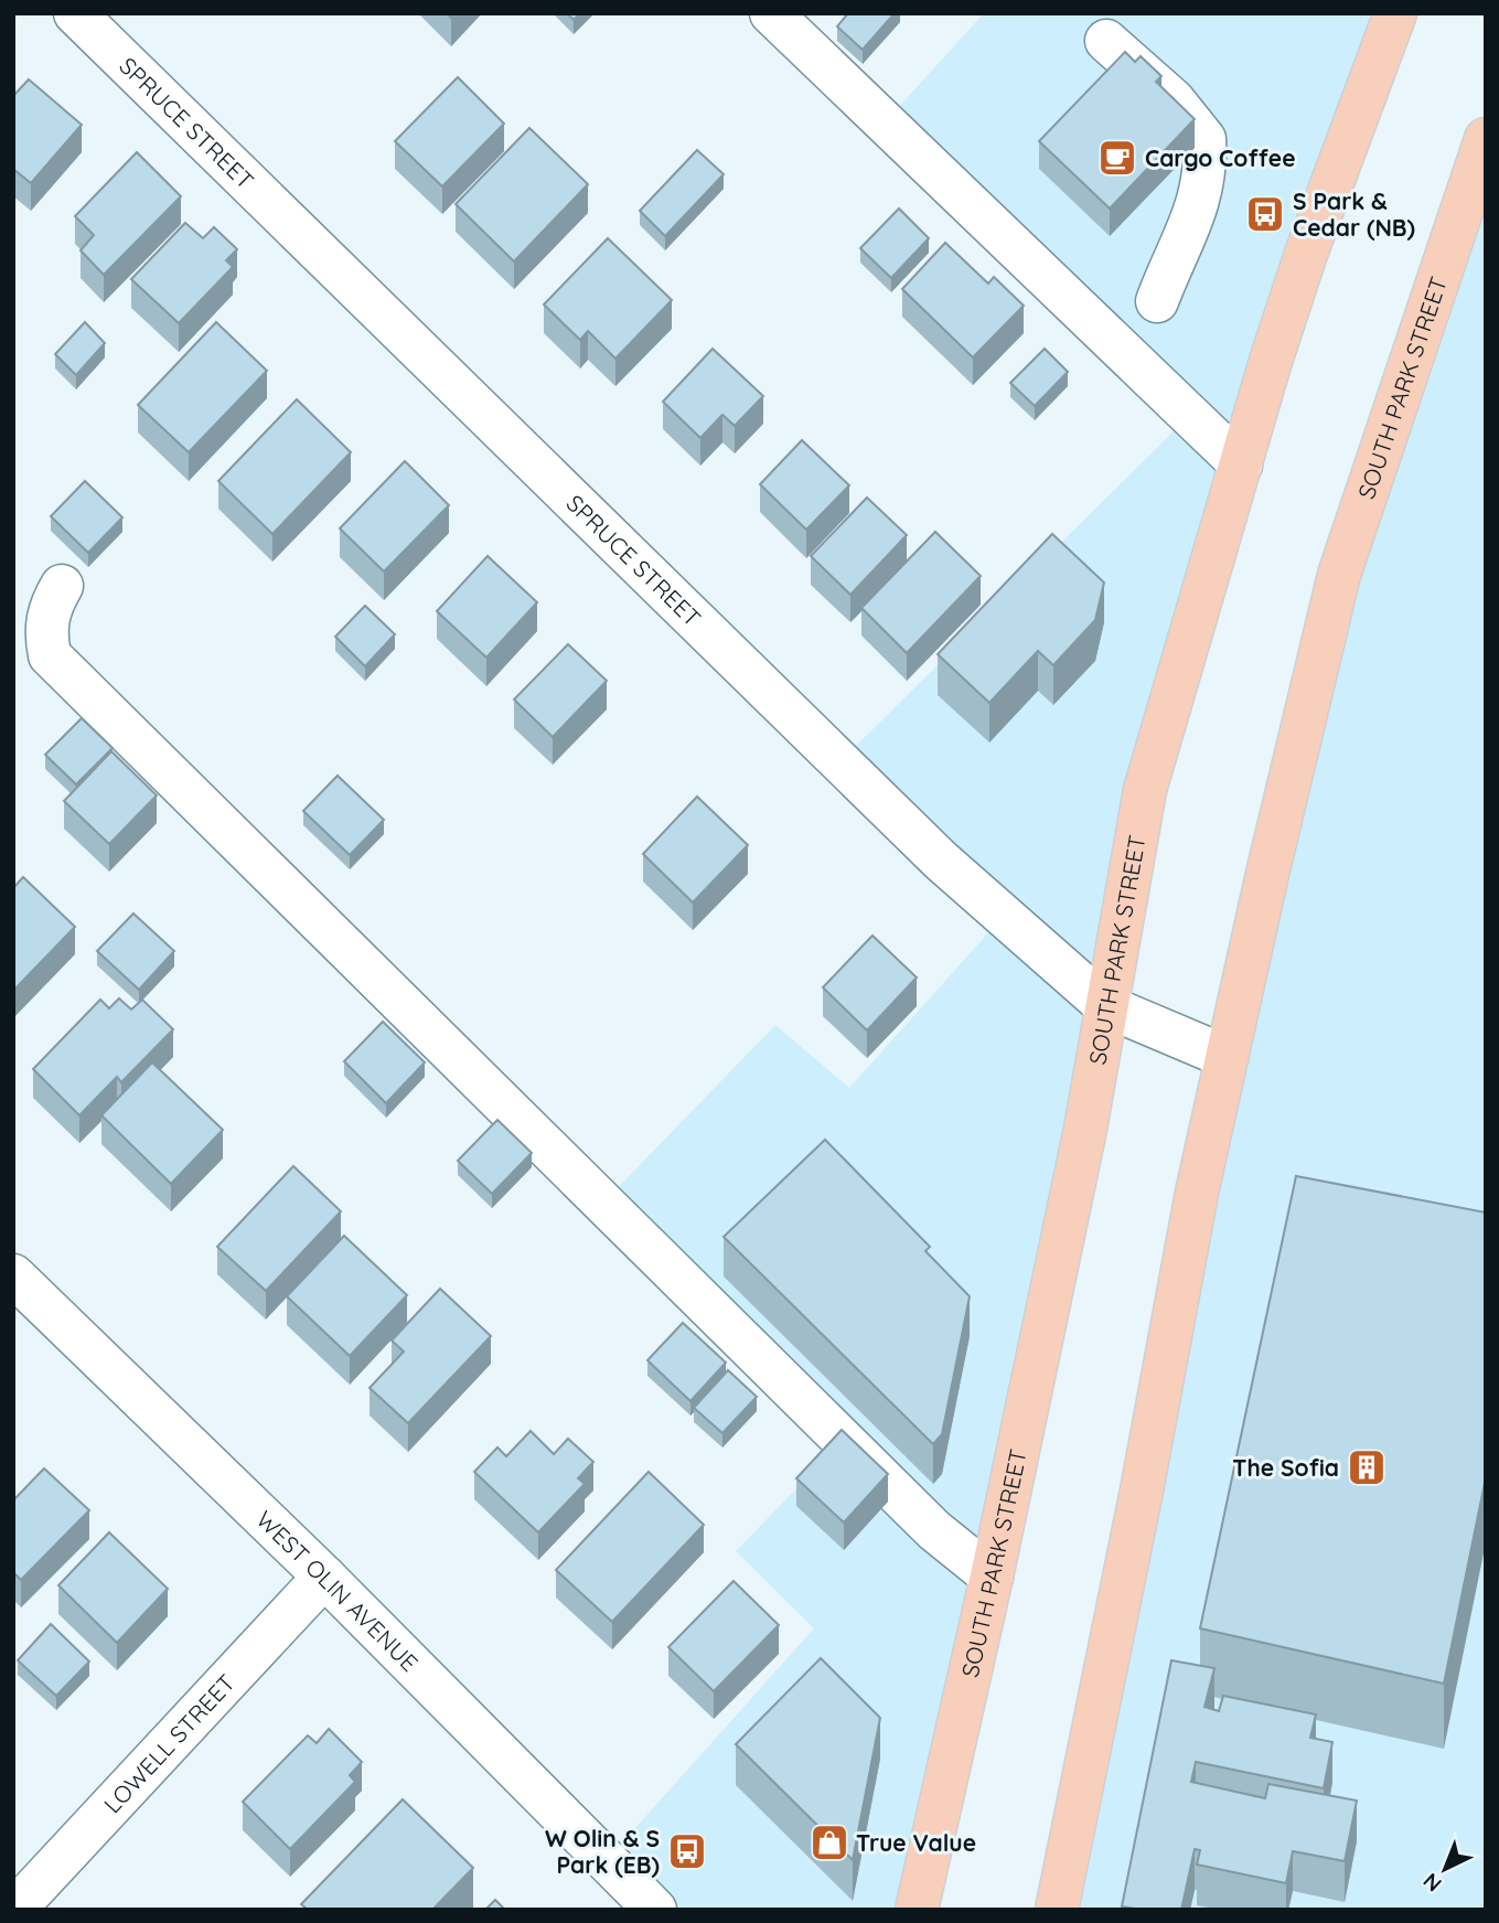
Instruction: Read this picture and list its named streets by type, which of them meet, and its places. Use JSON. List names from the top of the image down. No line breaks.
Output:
{"streets":{"main road":["SOUTH PARK STREET"],"street":["SPRUCE STREET","WEST OLIN AVENUE","LOWELL STREET"]},"crossings":[["SPRUCE STREET","SOUTH PARK STREET"],["WEST OLIN AVENUE","LOWELL STREET"]],"places":{"cafe":["Cargo Coffee"],"bus stop":["S Park & Cedar (NB)","W Olin & S Park (EB)"],"building":["The Sofia"],"shop":["True Value"]},"north":"bottom left"}
